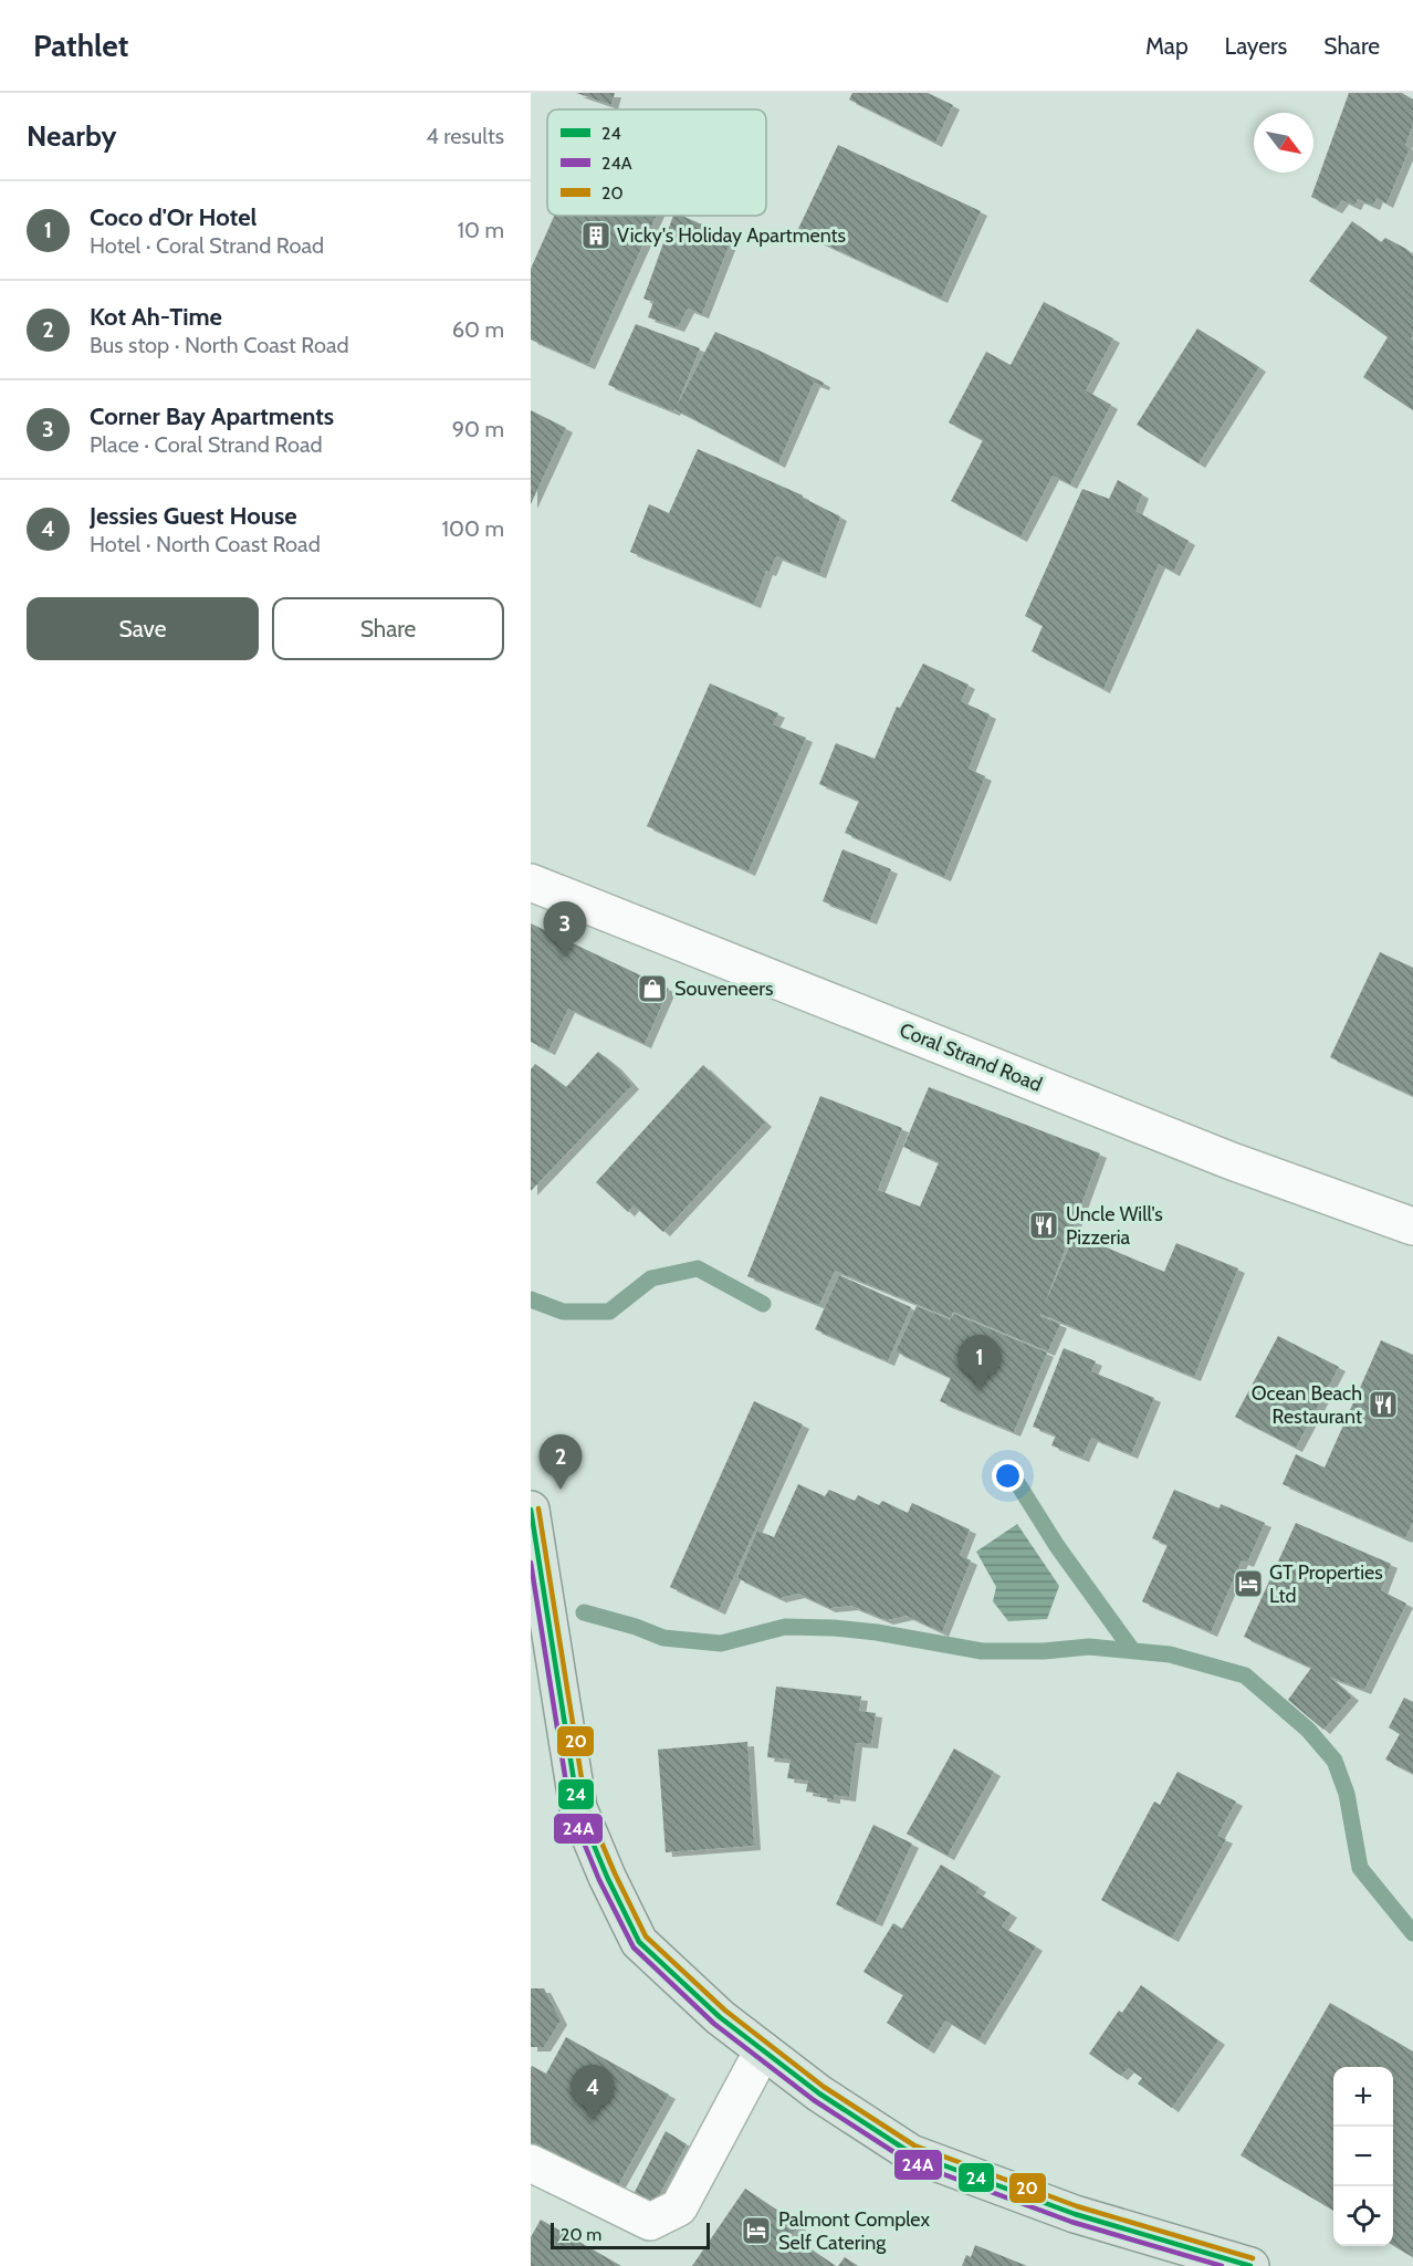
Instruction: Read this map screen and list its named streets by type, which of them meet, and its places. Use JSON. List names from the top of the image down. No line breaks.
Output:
{"streets":{"street":["Coral Strand Road"]},"places":{"building":["Vicky's Holiday Apartments"],"shop":["Souveneers"],"restaurant":["Uncle Will's Pizzeria","Ocean Beach Restaurant"],"hotel":["GT Properties Ltd","Palmont Complex Self Catering"]},"lines":["transit line 20","transit line 24","transit line 24A"],"legend":["24","24A","20"],"scale_bar":"20 m","north":"bottom right","page":{"header":"Pathlet","nav":["Map","Layers","Share"],"heading":["Nearby","4 results"],"list":[{"mark":"1","name":"Coco d'Or Hotel","note":"Hotel · Coral Strand Road","value":"10 m"},{"mark":"2","name":"Kot Ah-Time","note":"Bus stop · North Coast Road","value":"60 m"},{"mark":"3","name":"Corner Bay Apartments","note":"Place · Coral Strand Road","value":"90 m"},{"mark":"4","name":"Jessies Guest House","note":"Hotel · North Coast Road","value":"100 m"}],"buttons":["Save","Share"],"pins":["3","1","2","4"],"map_buttons":["+","−"],"scale":"20 m"}}
